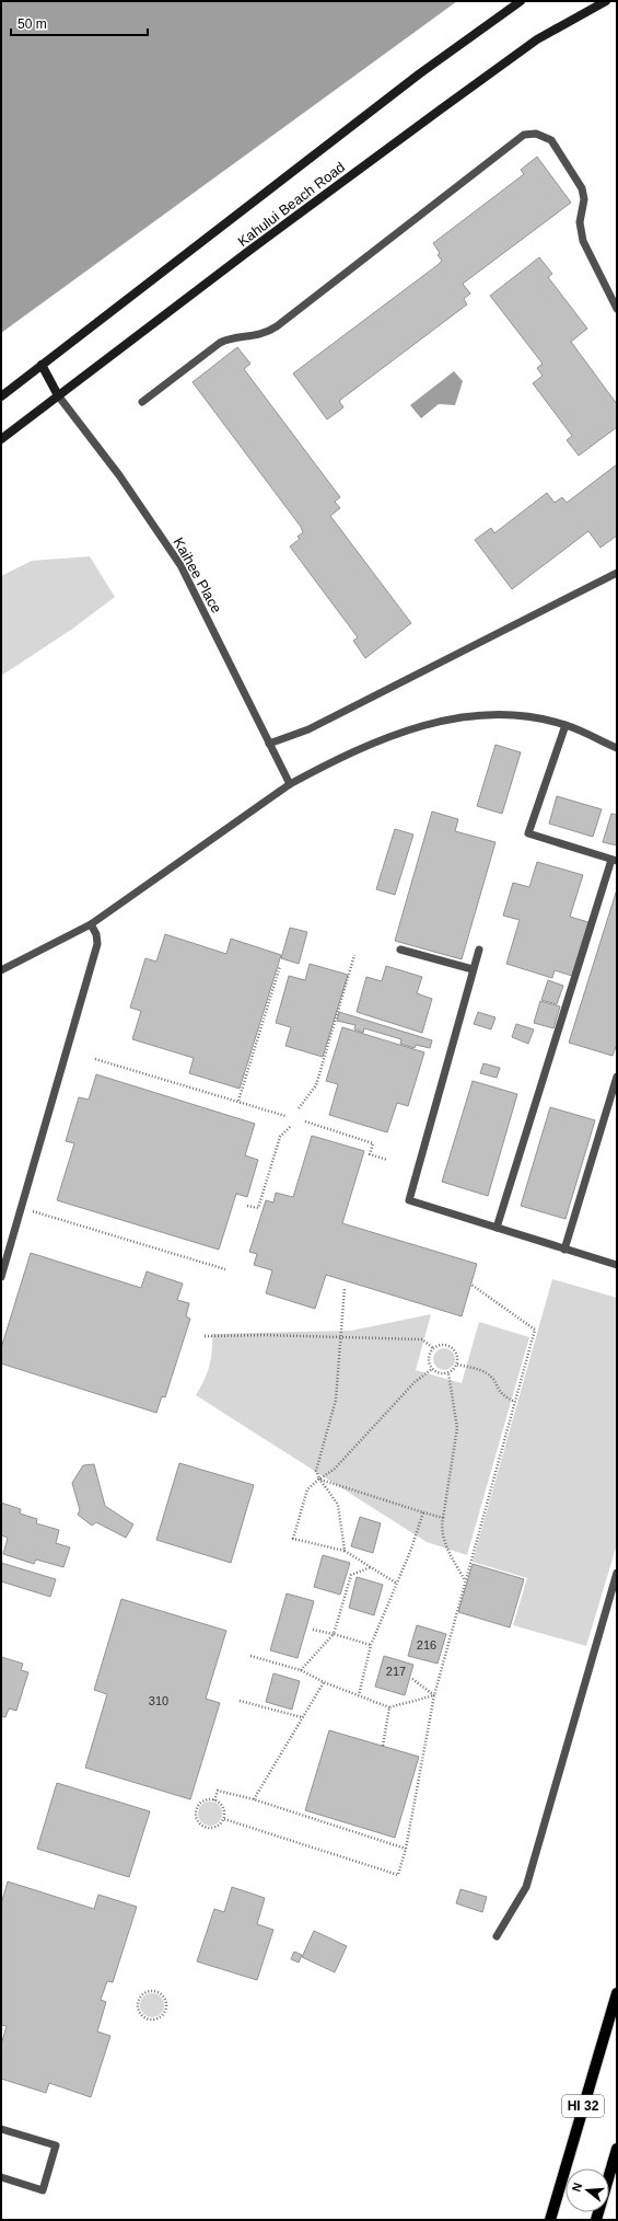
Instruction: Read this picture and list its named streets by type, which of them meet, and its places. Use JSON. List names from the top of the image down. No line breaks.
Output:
{"streets":{"main road":["Kahului Beach Road","HI 32"],"lane":["Kaihee Place"]},"crossings":[["Kahului Beach Road","Kaihee Place"]],"house_numbers":["216","217","310"],"scale_bar":"50 m","north":"left"}
